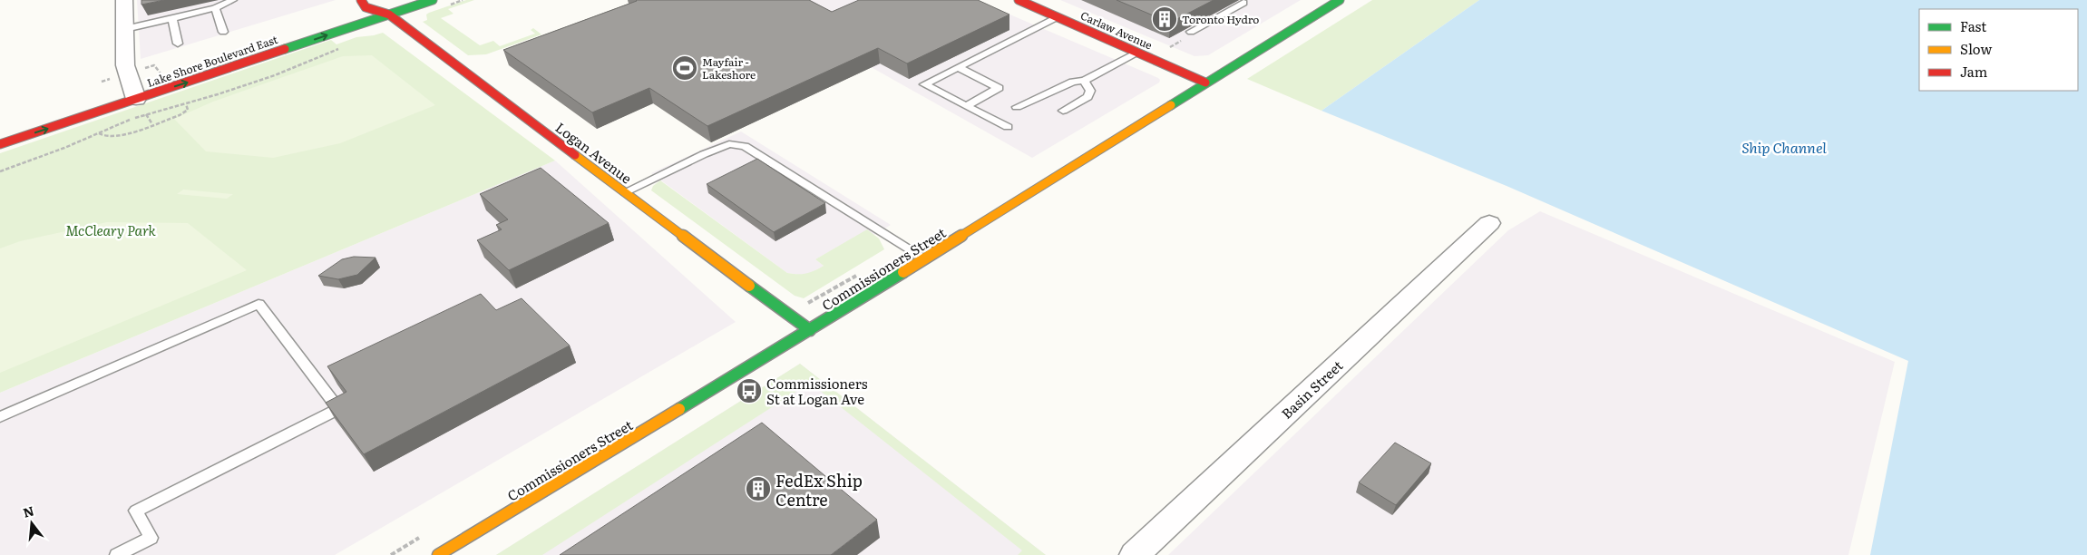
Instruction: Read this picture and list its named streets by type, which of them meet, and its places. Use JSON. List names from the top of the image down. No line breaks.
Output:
{"streets":{"main road":["Carlaw Avenue","Lake Shore Boulevard East","Logan Avenue","Commissioners Street"],"street":["Basin Street"]},"crossings":[["Carlaw Avenue","Commissioners Street"],["Lake Shore Boulevard East","Logan Avenue"],["Logan Avenue","Commissioners Street"]],"one_way":["Lake Shore Boulevard East"],"water":["Ship Channel"],"parks":["McCleary Park"],"places":{"building":["Toronto Hydro","FedEx Ship Centre"],"sports":["Mayfair - Lakeshore"],"bus stop":["Commissioners St at Logan Ave"]},"legend":["Fast","Slow","Jam"],"north":"top"}
